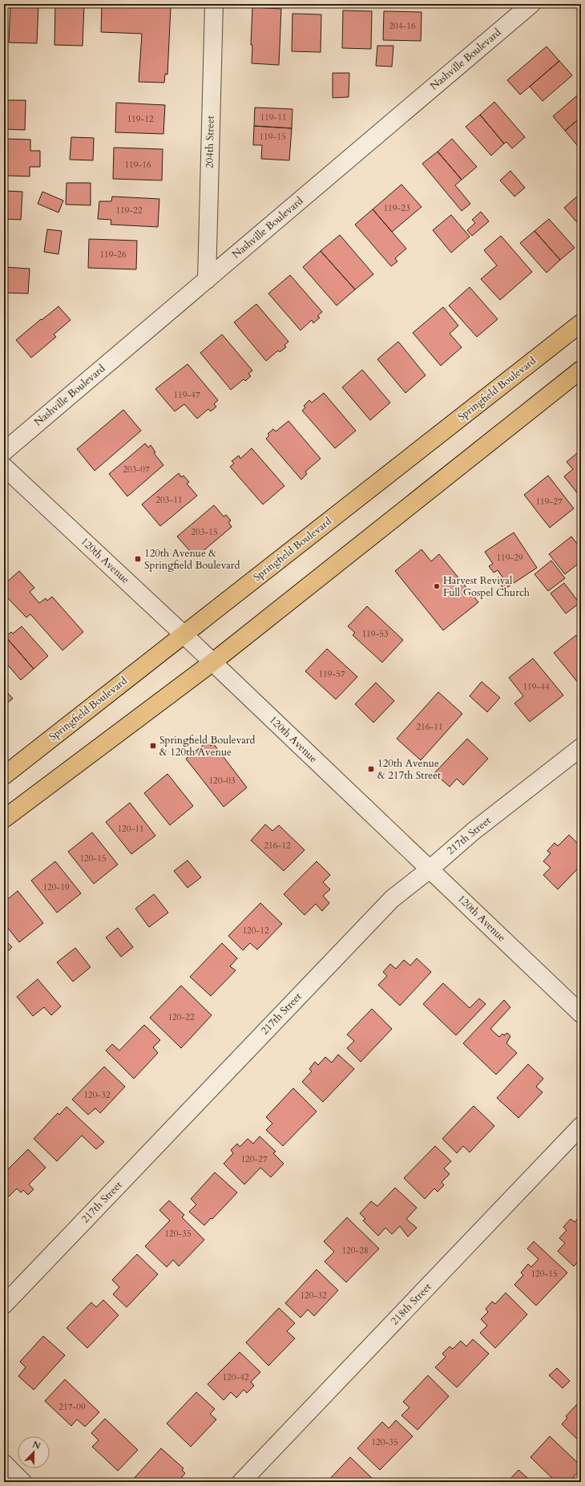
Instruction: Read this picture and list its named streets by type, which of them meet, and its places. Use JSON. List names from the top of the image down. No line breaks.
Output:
{"streets":{"main road":["Springfield Boulevard"],"street":["Nashville Boulevard","204th Street","120th Avenue","217th Street","218th Street"]},"crossings":[["Nashville Boulevard","204th Street"],["Springfield Boulevard","120th Avenue"],["120th Avenue","217th Street"]],"places":{"transit":["120th Avenue & Springfield Boulevard","Springfield Boulevard & 120th Avenue","120th Avenue & 217th Street"],"other":["Harvest Revival Full Gospel Church"]},"house_numbers":["204-16","119-11","119-12","119-15","119-16","119-23","119-22","119-26","119-47","203-07","203-11","119-27","203-15","119-29","119-53","119-57","119-44","216-11","120-03","120-11","216-12","120-15","120-19","120-12","120-22","120-32","120-27","120-35","120-28","120-15","120-32","120-42","217-09","120-35"],"north":"top"}
